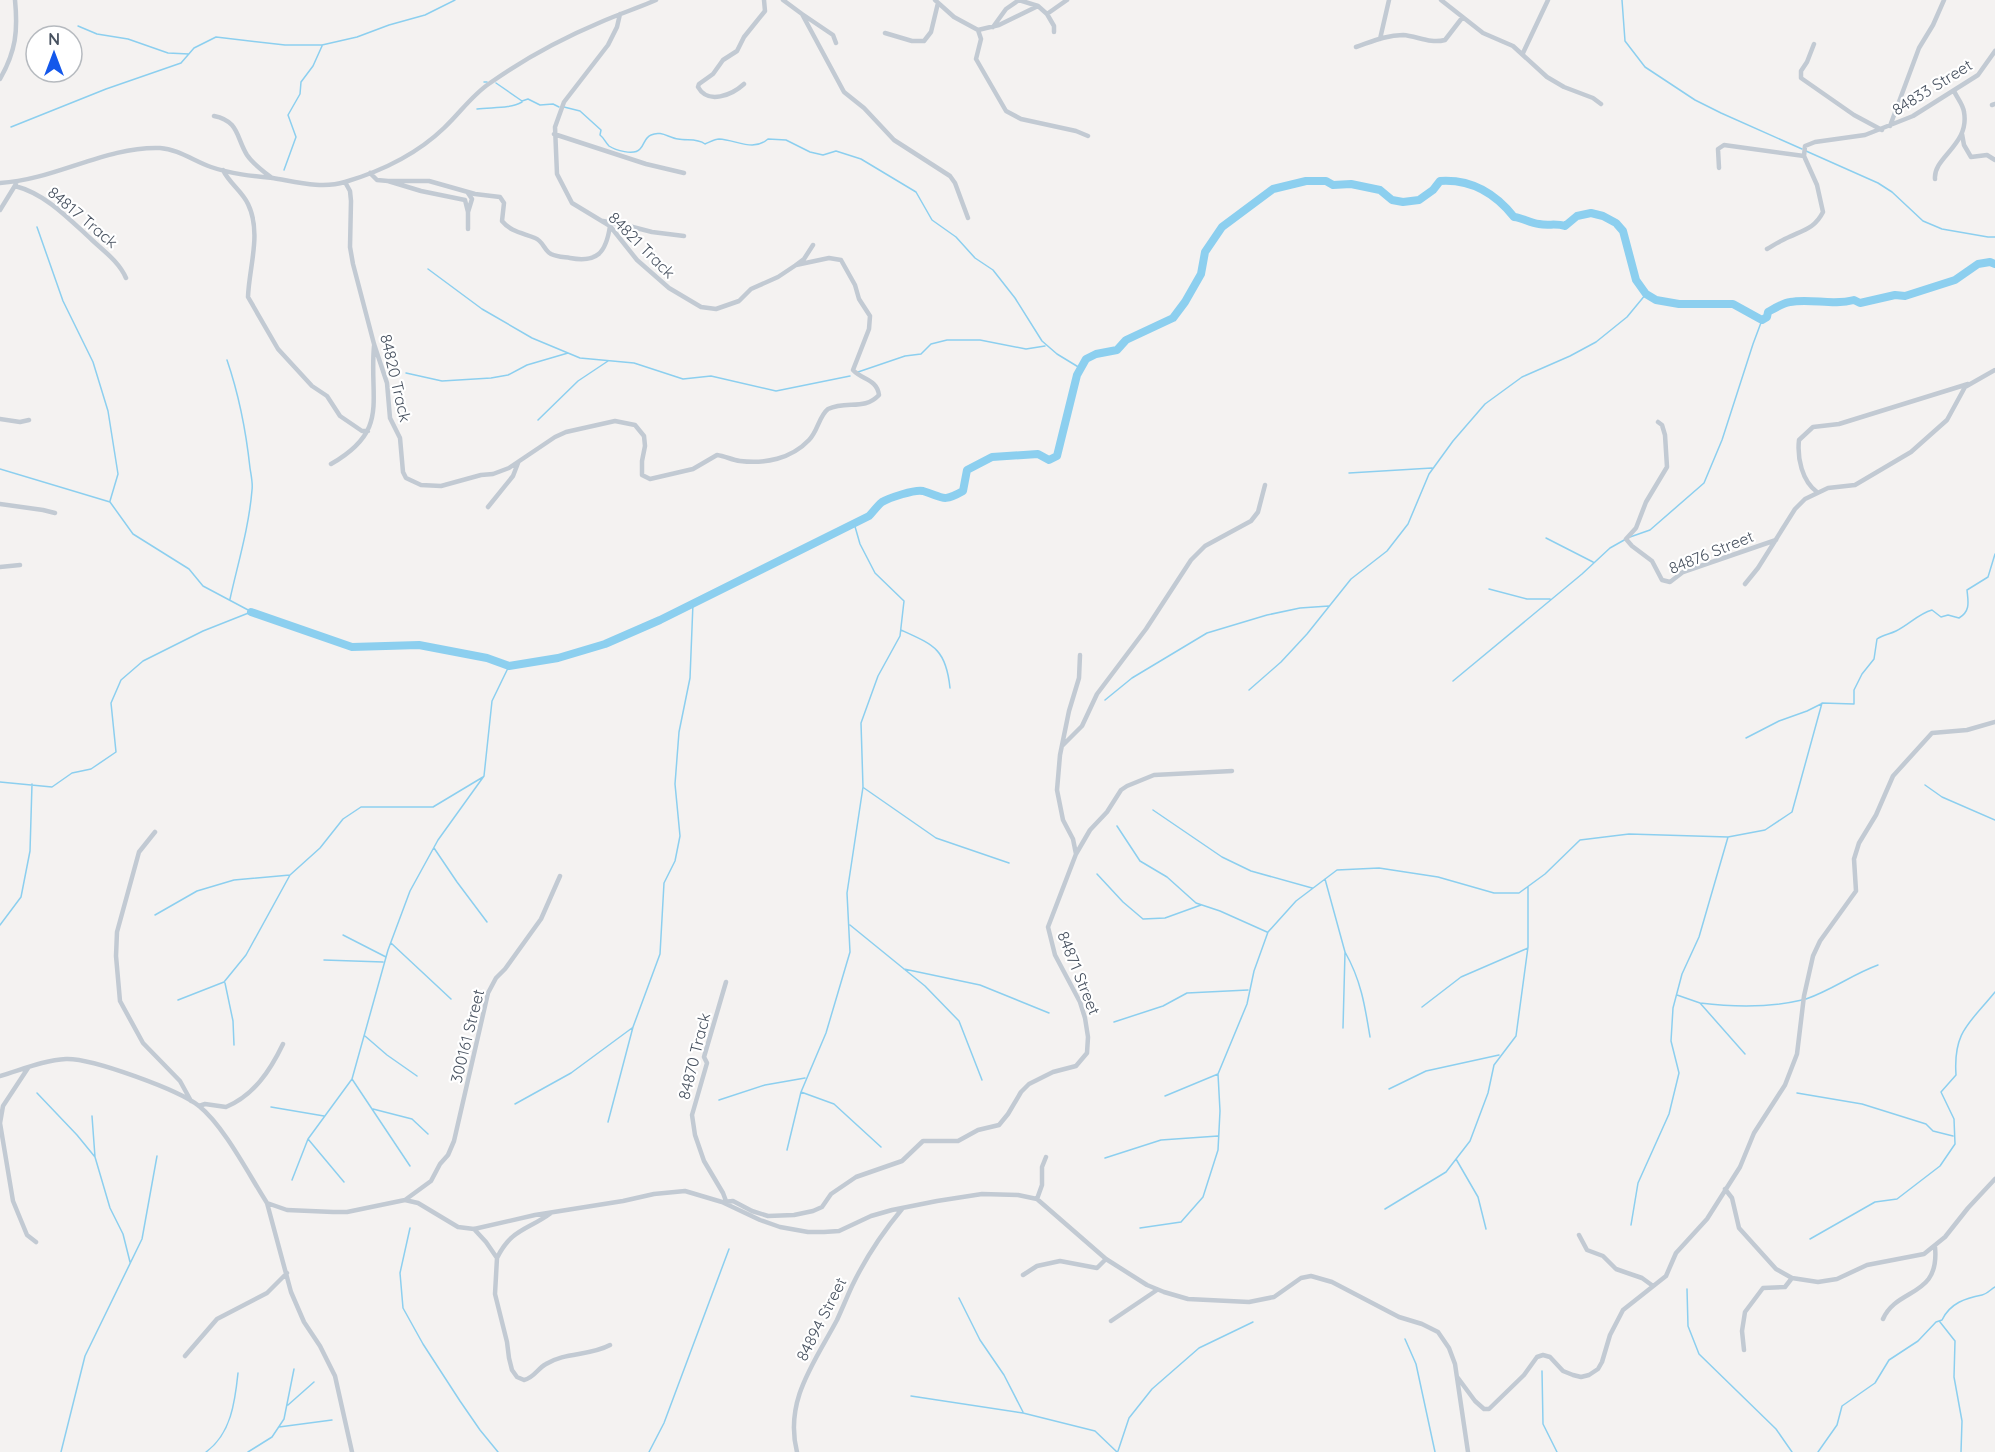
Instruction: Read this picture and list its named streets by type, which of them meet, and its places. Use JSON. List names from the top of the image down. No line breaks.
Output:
{"streets":{"street":["84833 Street","84817 Track","84821 Track","84820 Track","84876 Street","84871 Street","300161 Street","84870 Track","84894 Street"]},"crossings":[["84821 Track","84820 Track"],["84871 Street","84870 Track"]],"north":"top"}
